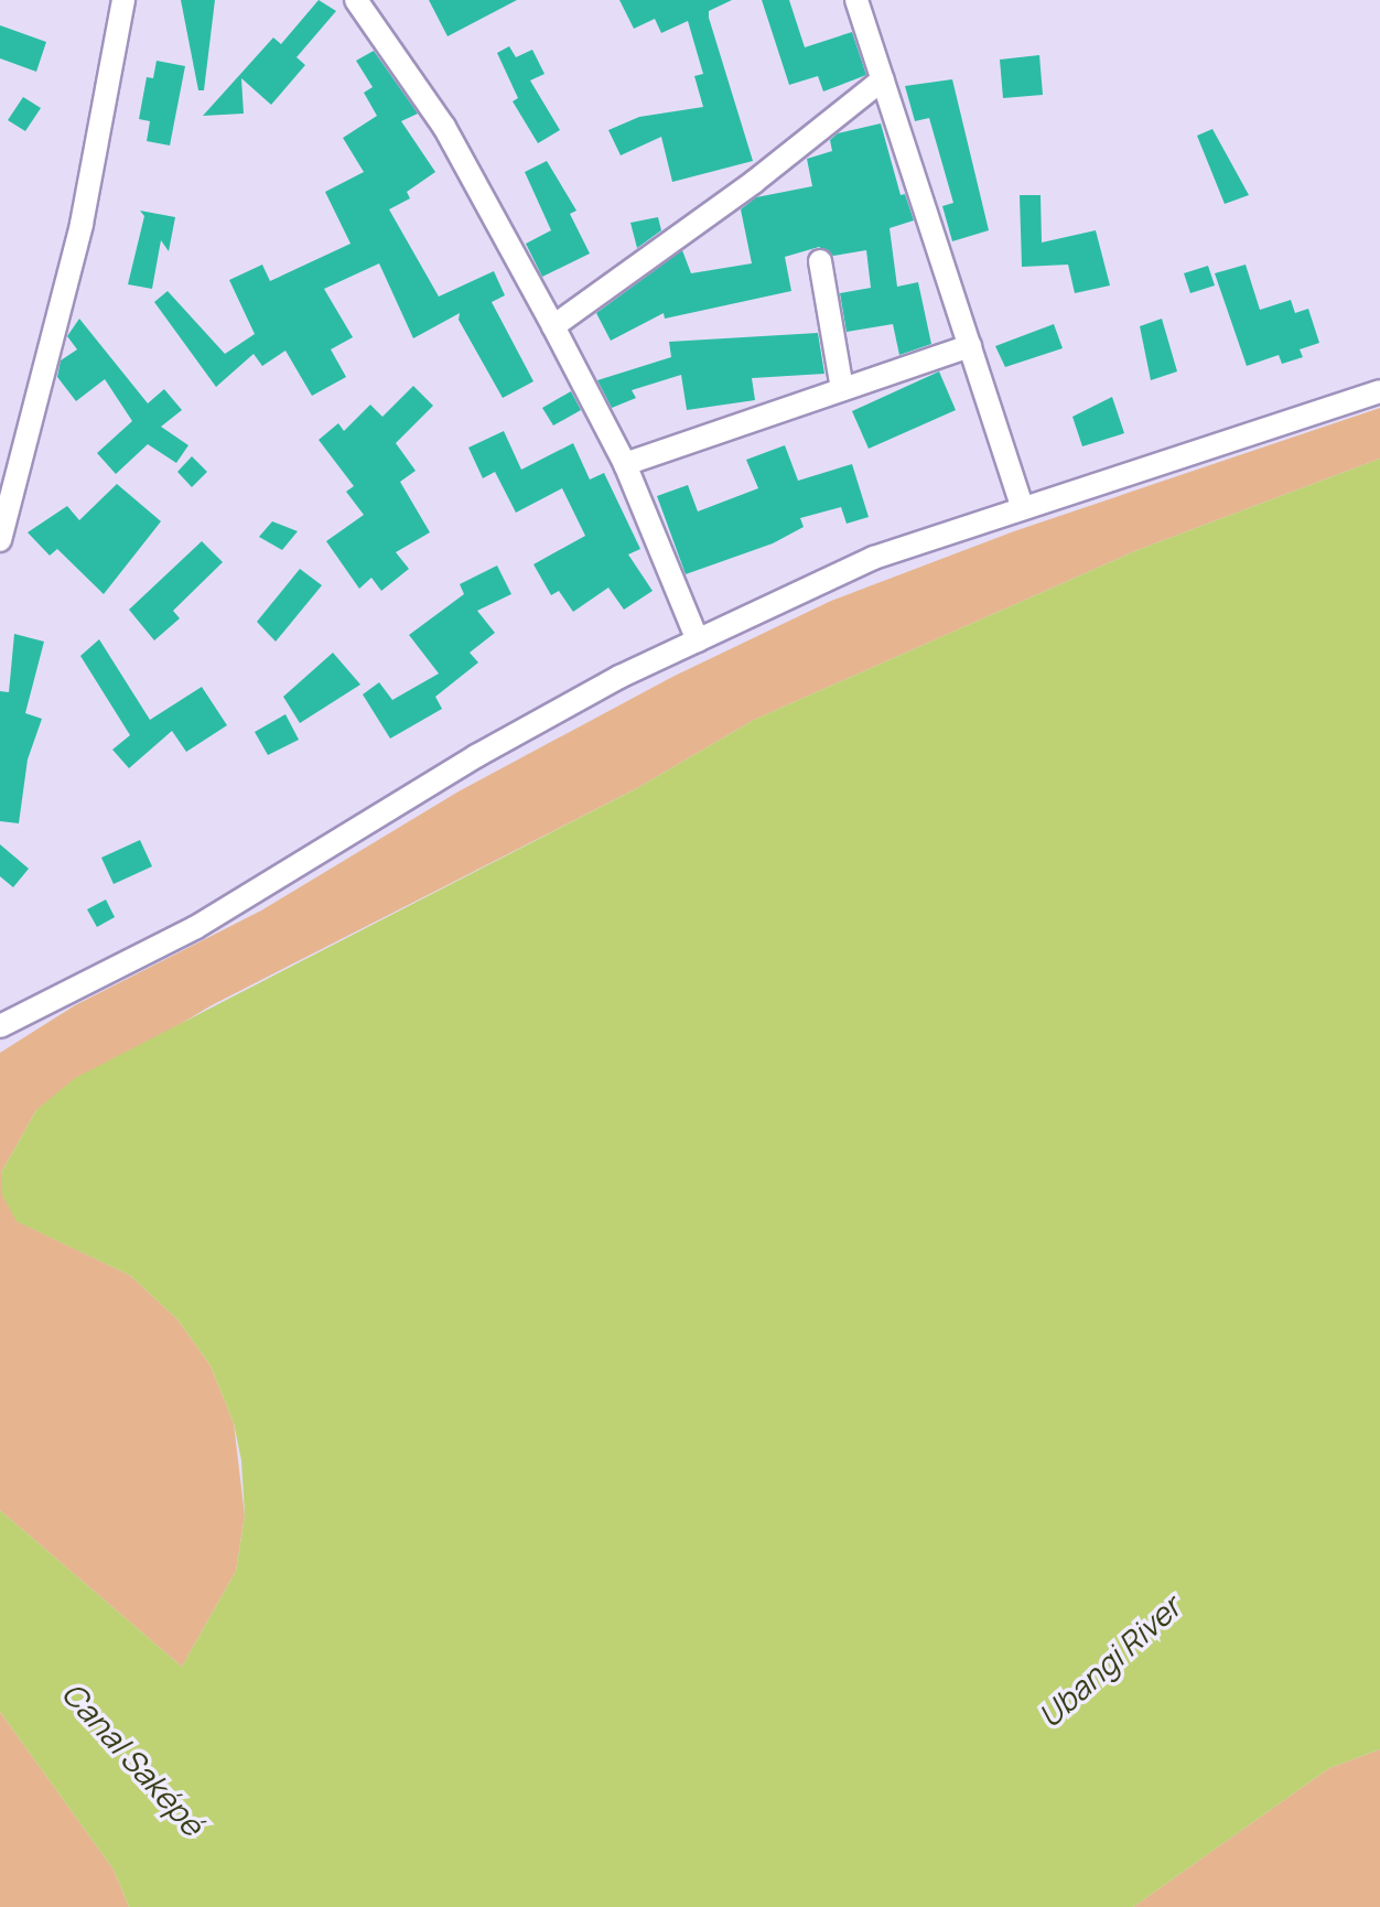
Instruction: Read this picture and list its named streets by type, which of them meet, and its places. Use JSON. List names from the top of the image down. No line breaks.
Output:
{"water":["Ubangi River","Canal Saképé"]}
